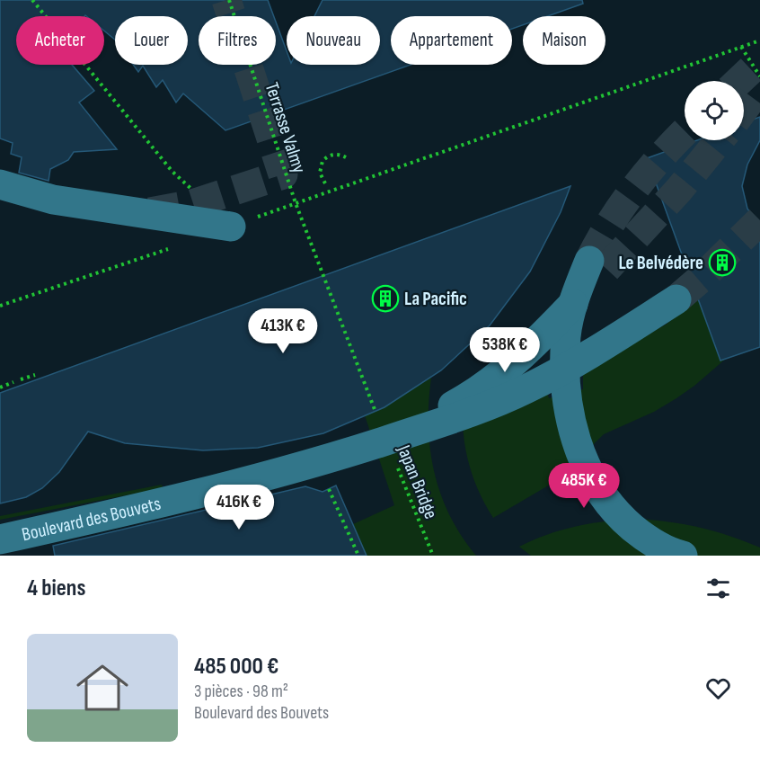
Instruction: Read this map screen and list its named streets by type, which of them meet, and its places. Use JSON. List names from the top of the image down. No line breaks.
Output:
{"streets":{"street":["Boulevard des Bouvets"],"path":["Terrasse Valmy","Japan Bridge"]},"places":{"building":["Le Belvédère","La Pacific"]},"page":{"chip":["Acheter","Louer","Filtres","Nouveau","Appartement","Maison"],"price":["413K €","538K €","485K €","416K €"],"heading":"4 biens","list":[{"name":"485 000 €","note":"3 pièces · 98 m² · Boulevard des Bouvets"}]}}
